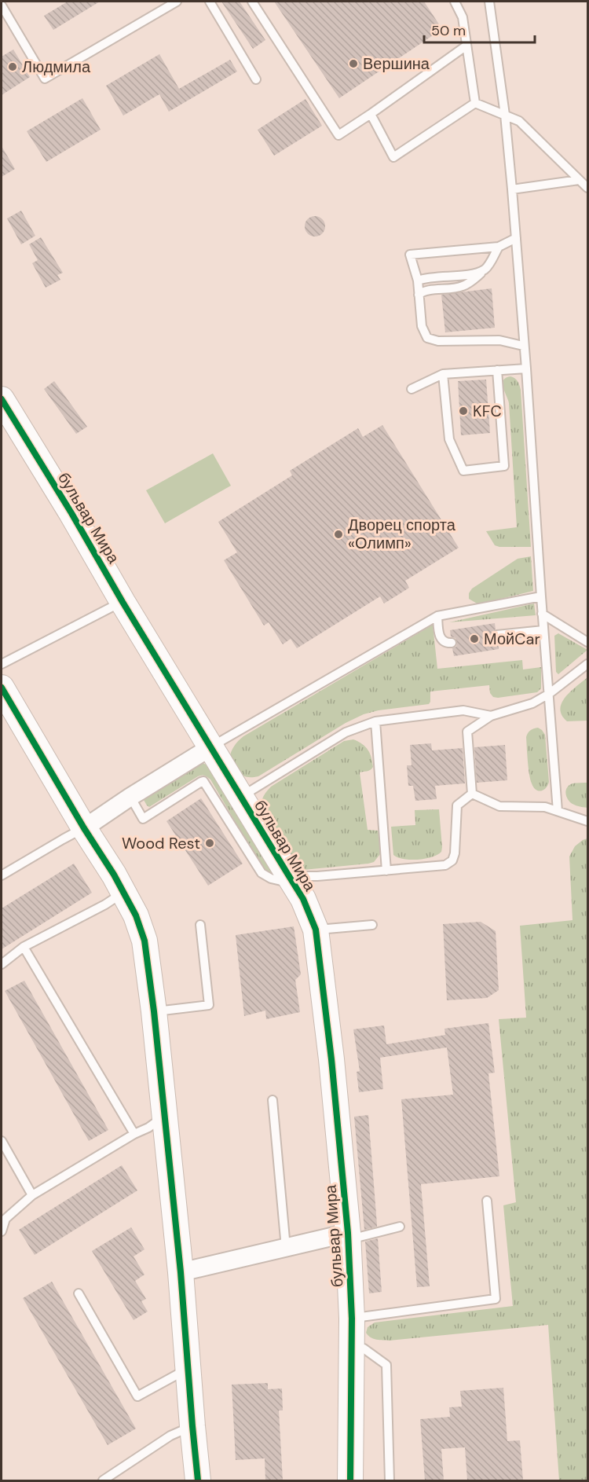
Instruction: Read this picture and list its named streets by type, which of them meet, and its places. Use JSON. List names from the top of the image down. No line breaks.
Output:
{"streets":{"street":["бульвар Мира"]},"places":["Вершина","Людмила","KFC","Дворец спорта «Олимп»","МойCar","Wood Rest"],"scale_bar":"50 m"}
